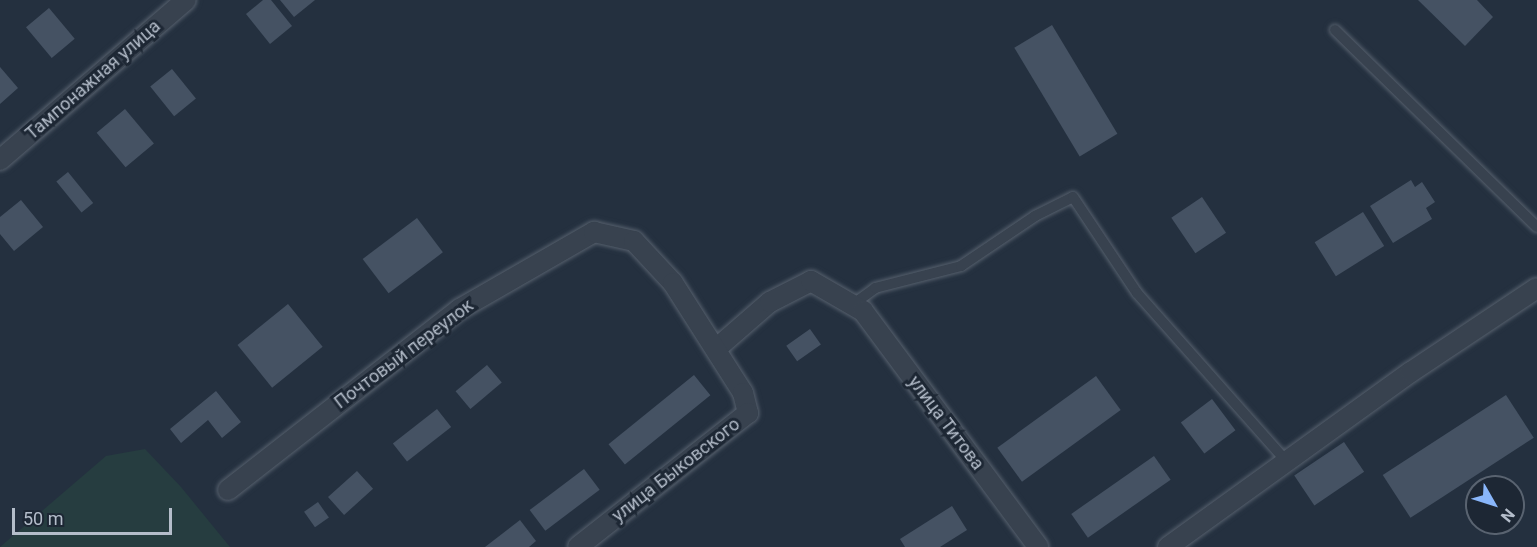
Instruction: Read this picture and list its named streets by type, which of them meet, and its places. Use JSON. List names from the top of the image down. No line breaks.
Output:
{"streets":{"street":["Тампонажная улица","Почтовый переулок","улица Титова","улица Быковского"]},"crossings":[["Почтовый переулок","улица Быковского"]],"scale_bar":"50 m","north":"bottom right"}
